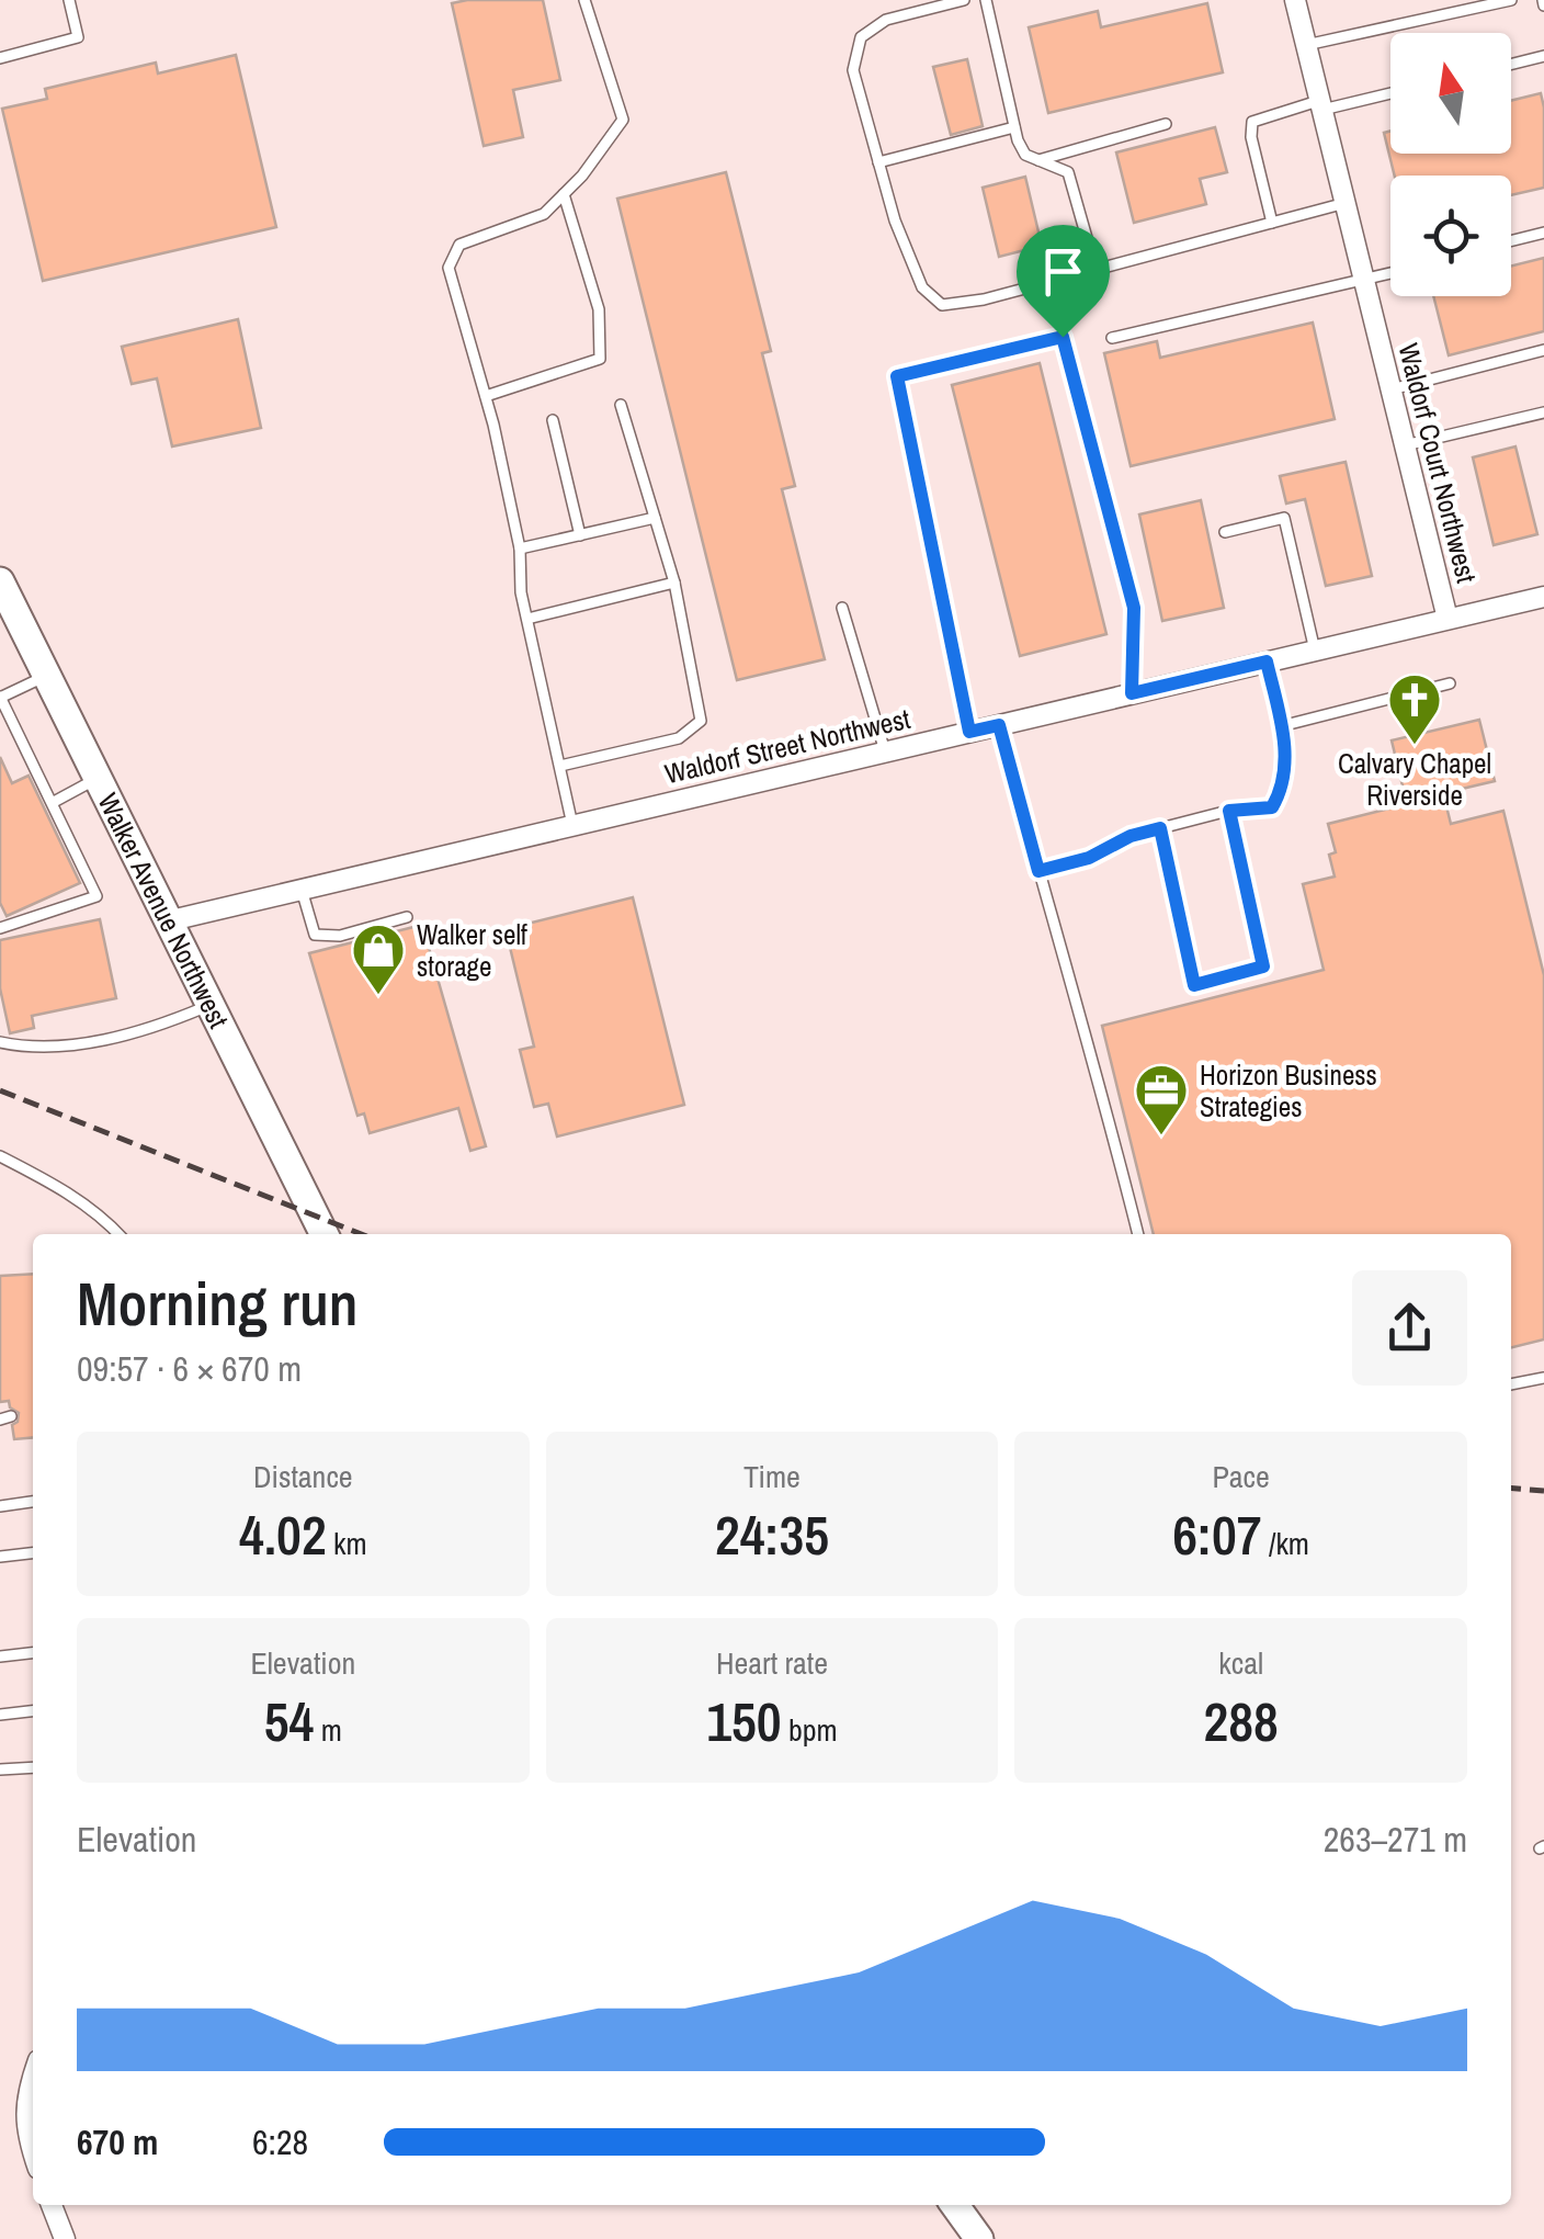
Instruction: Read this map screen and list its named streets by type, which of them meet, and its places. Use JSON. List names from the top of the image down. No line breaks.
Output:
{"streets":{"main road":["Walker Avenue Northwest"],"street":["Waldorf Court Northwest","Waldorf Street Northwest"]},"crossings":[["Waldorf Court Northwest","Waldorf Street Northwest"],["Waldorf Street Northwest","Walker Avenue Northwest"]],"places":{"church":["Calvary Chapel Riverside"],"shop":["Walker self storage"],"office":["Horizon Business Strategies"]},"north":"top","page":{"heading":["Morning run","09:57 · 6 × 670 m"],"stats":[["Distance","4.02 km"],["Time","24:35"],["Pace","6:07 /km"],["Elevation","54 m"],["Heart rate","150 bpm"],["kcal","288"]],"chart":["Elevation","263–271 m"],"list":[{"name":"670 m","note":"6:28"}]}}
